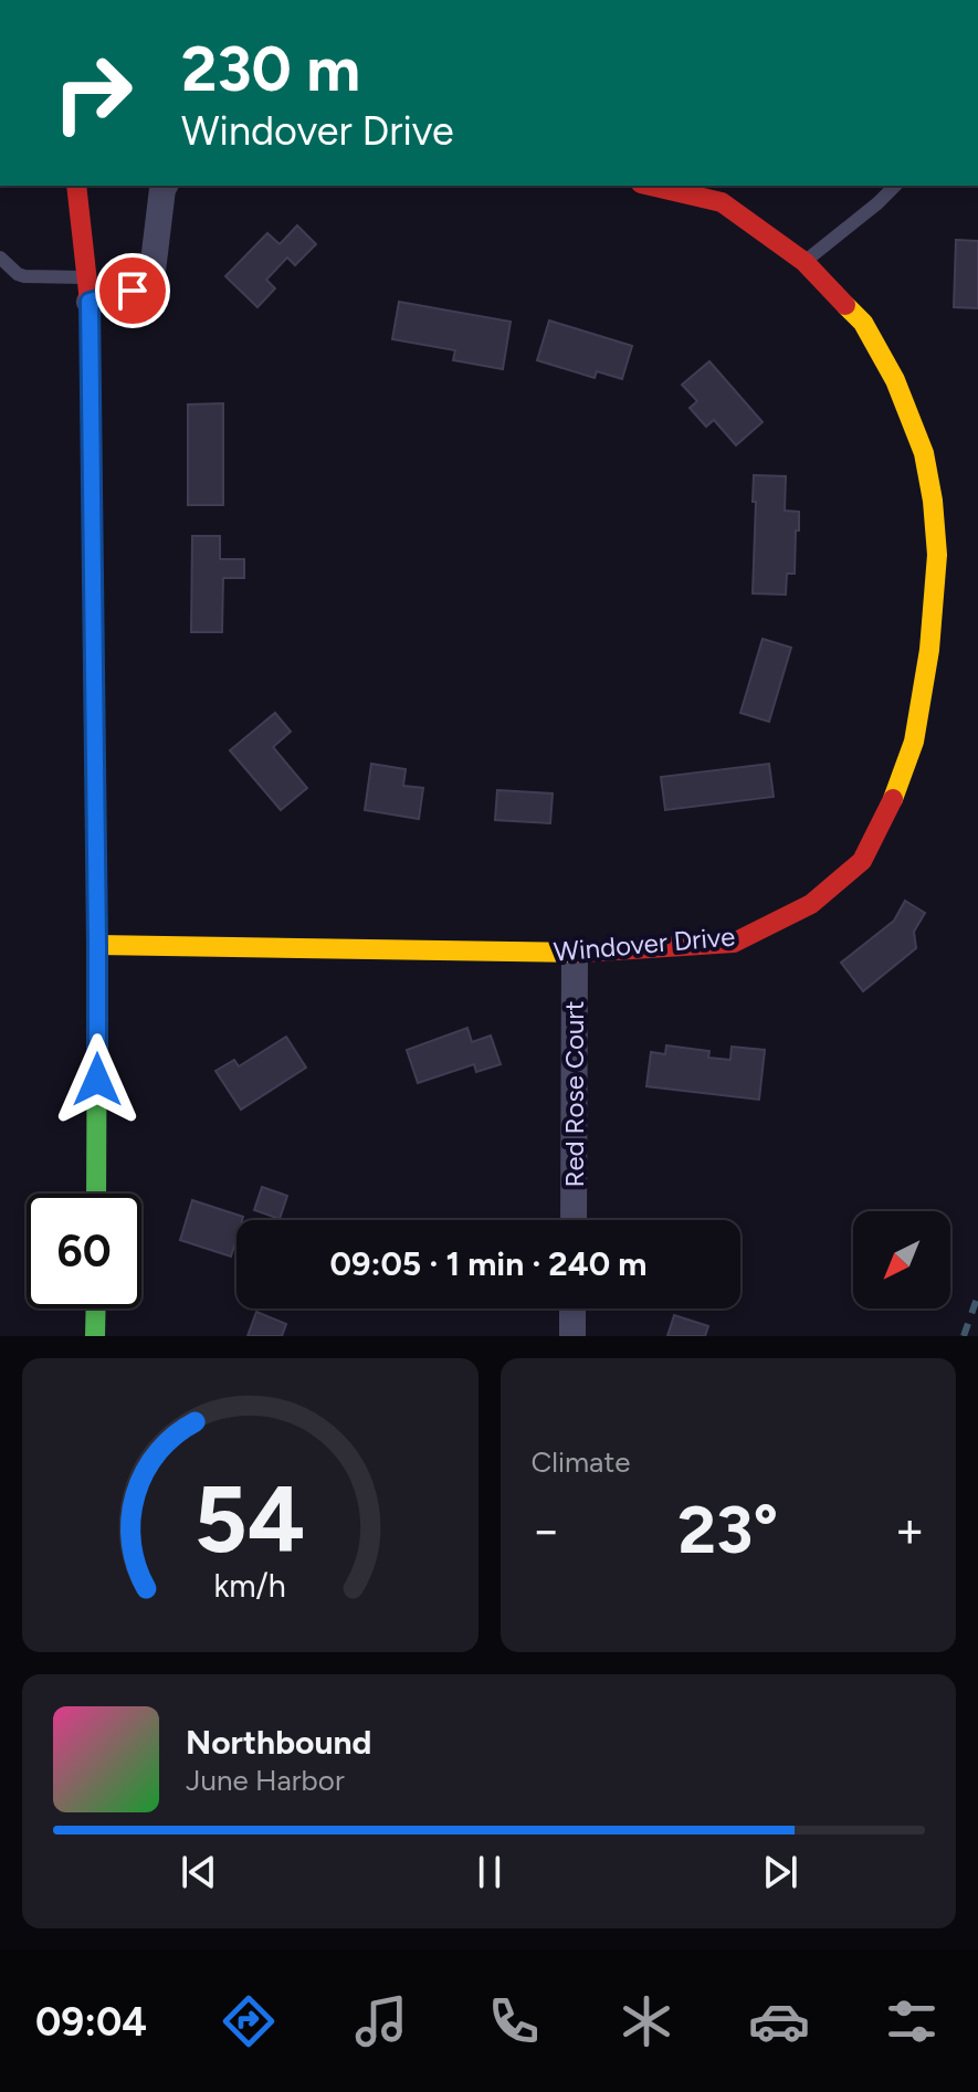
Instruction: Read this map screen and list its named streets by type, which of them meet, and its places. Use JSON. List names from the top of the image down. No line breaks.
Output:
{"streets":{"street":["Windover Drive","Red Rose Court"]},"crossings":[["Windover Drive","Red Rose Court"]],"north":"bottom left","page":{"turn":["230 m","Windover Drive"],"limit":"60","trip":"09:05 · 1 min · 240 m","tile":"Climate","heat":["−","23°","+"],"song":["Northbound","June Harbor"],"tabs":"09:04","gauge":["54","km/h"]}}
